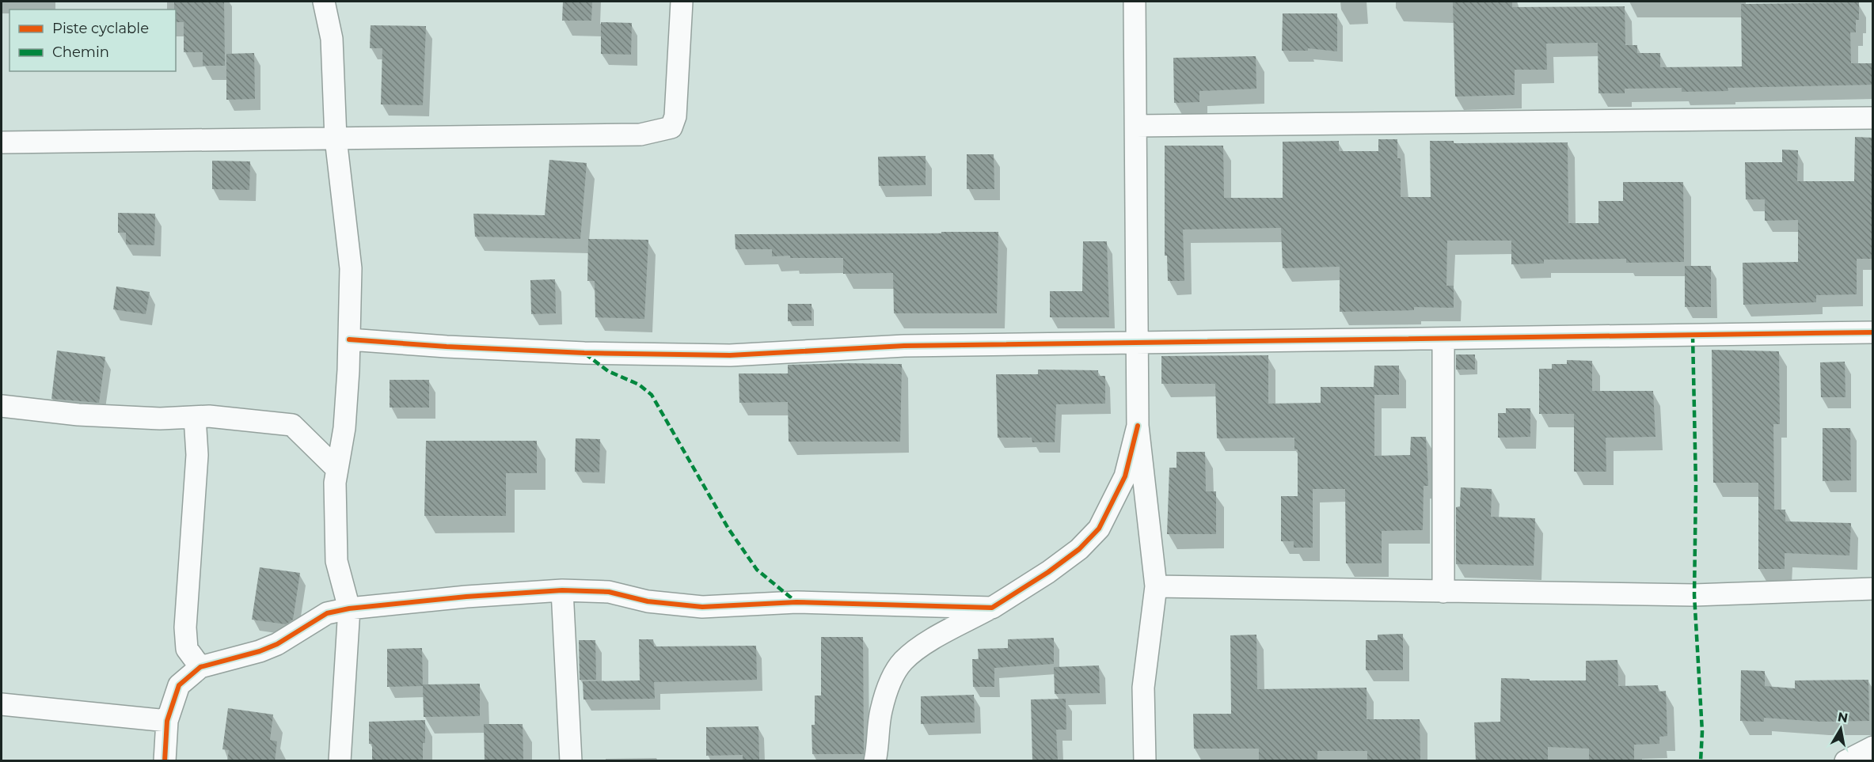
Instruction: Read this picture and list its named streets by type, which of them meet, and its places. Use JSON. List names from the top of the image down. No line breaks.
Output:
{"legend":["Piste cyclable","Chemin"],"north":"top"}
